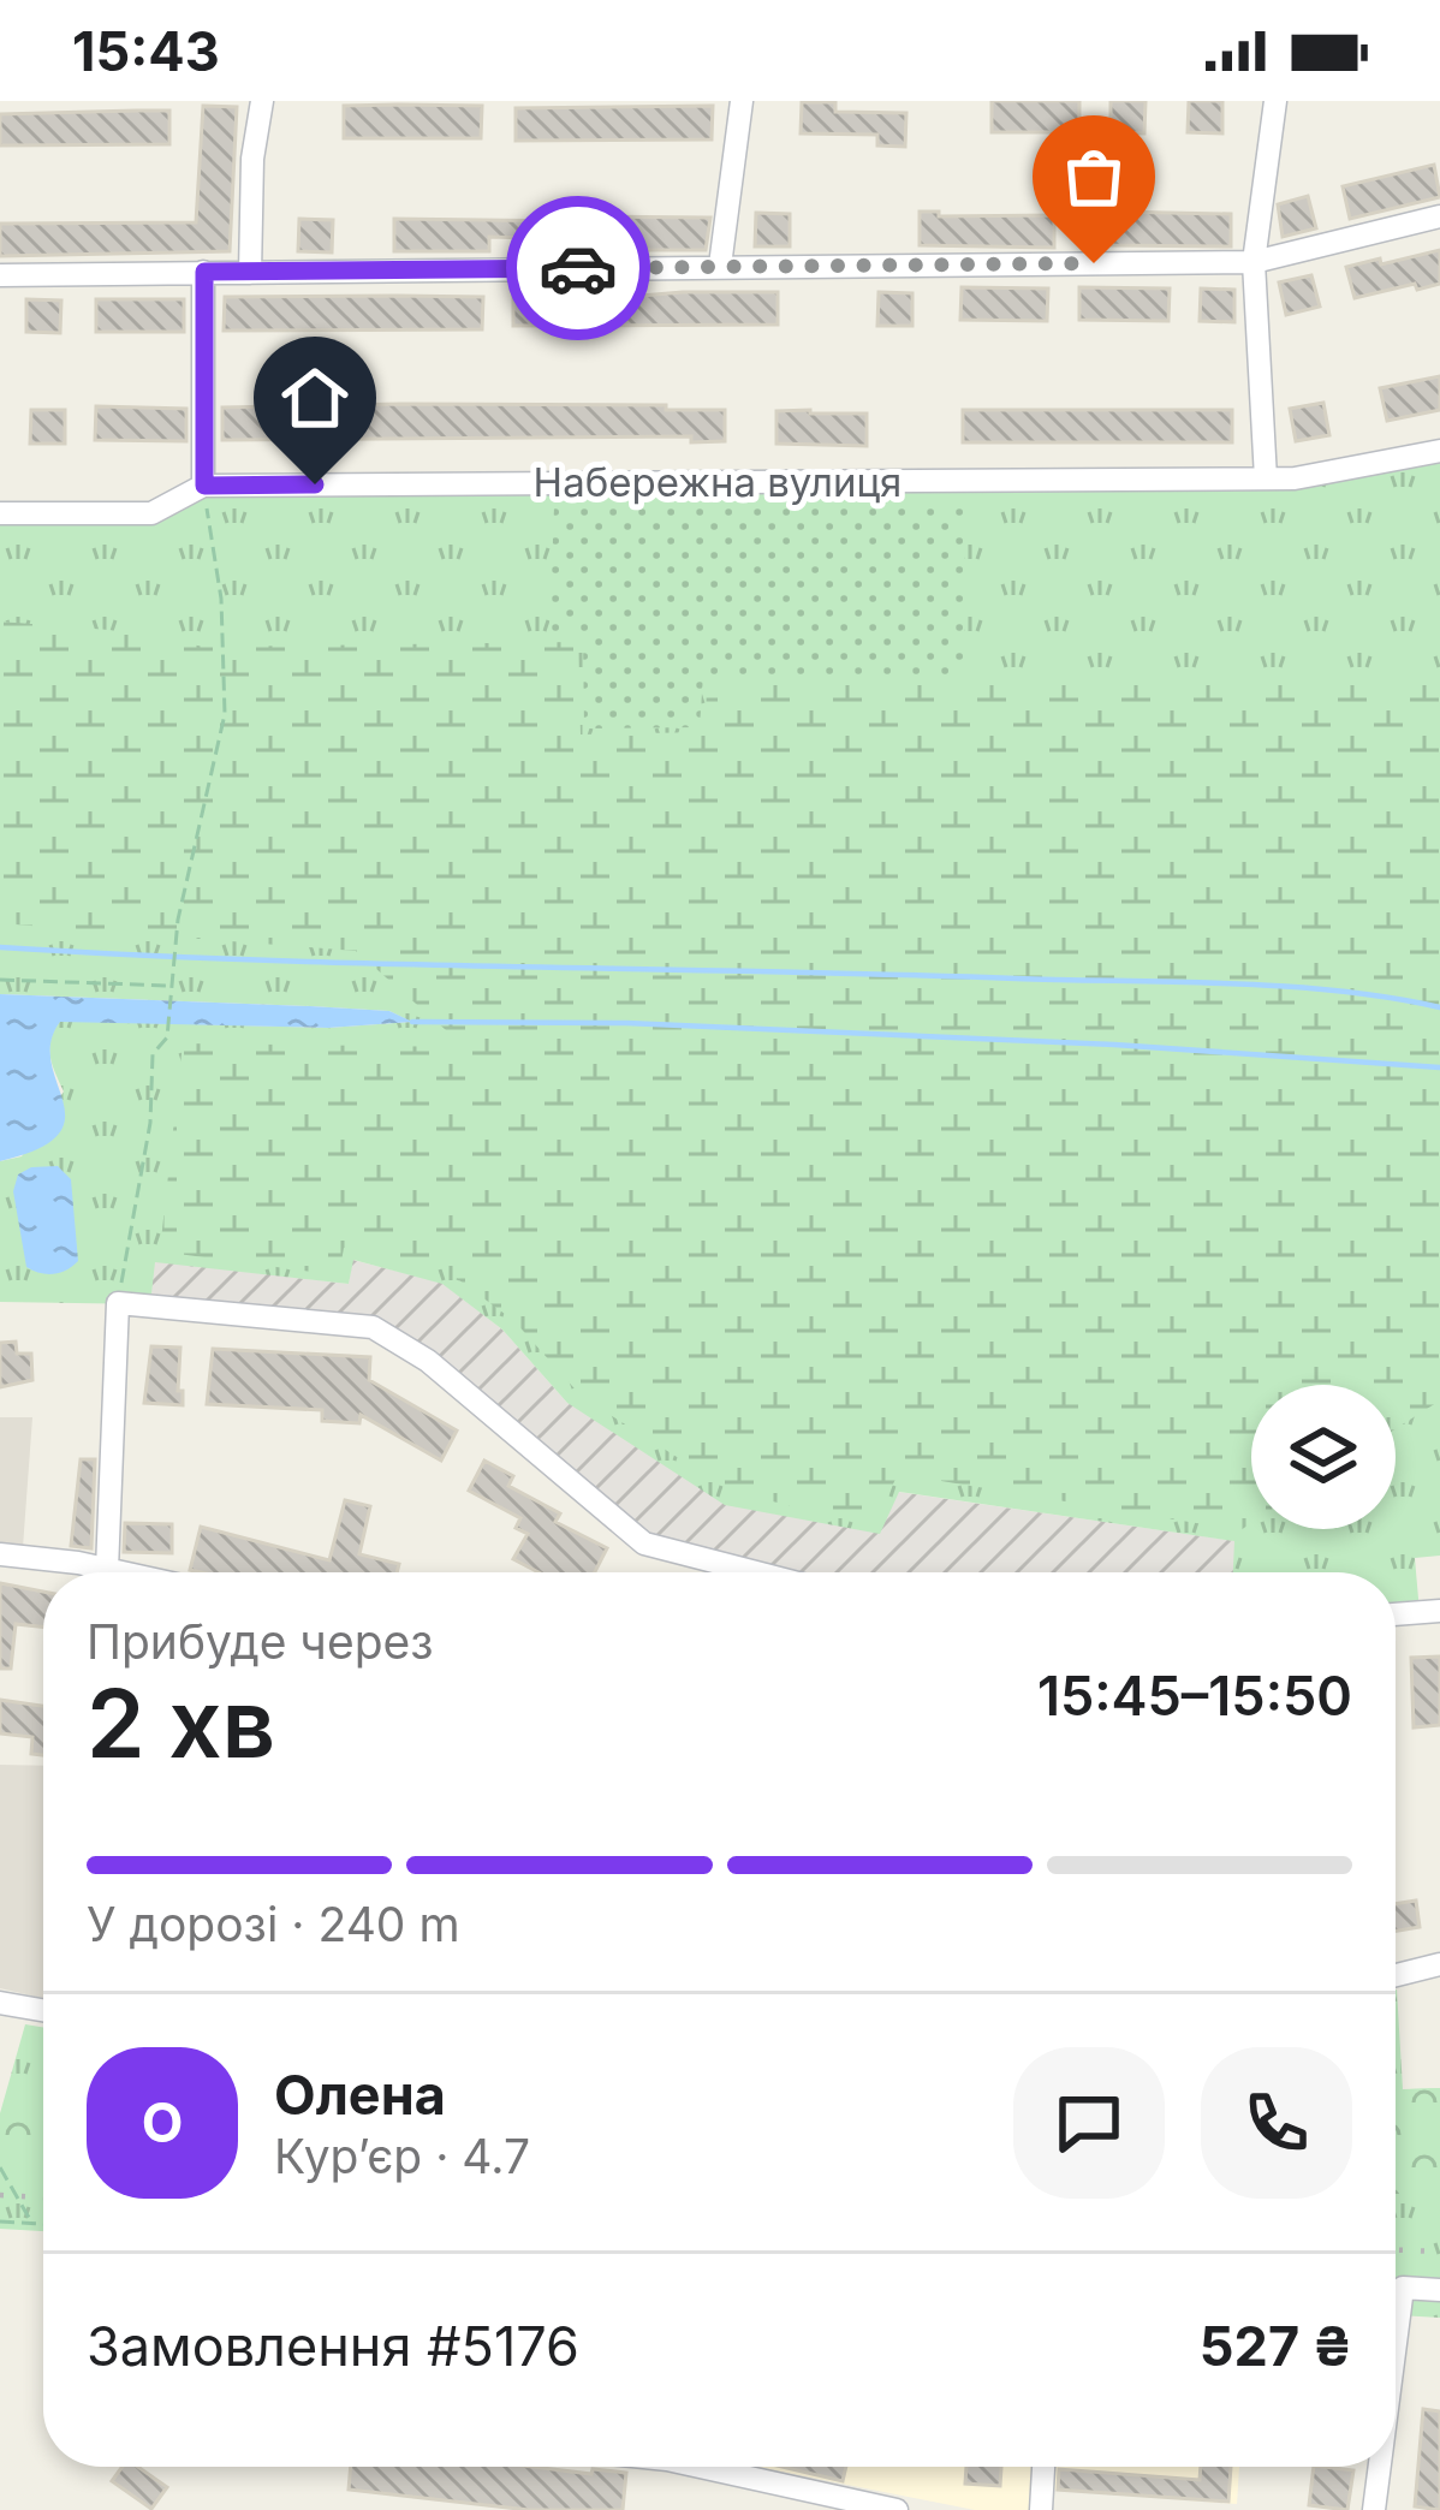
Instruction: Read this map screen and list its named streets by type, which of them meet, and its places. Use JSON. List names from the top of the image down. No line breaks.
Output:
{"streets":{"street":["Набережна вулиця"]},"page":{"status":"15:43","heading":["2 хв","Прибуде через","15:45–15:50"],"panel":["Олена","Кур’єр · 4.7","Замовлення #5176","527 ₴"],"bar":"У дорозі · 240 m","round":"О"}}
